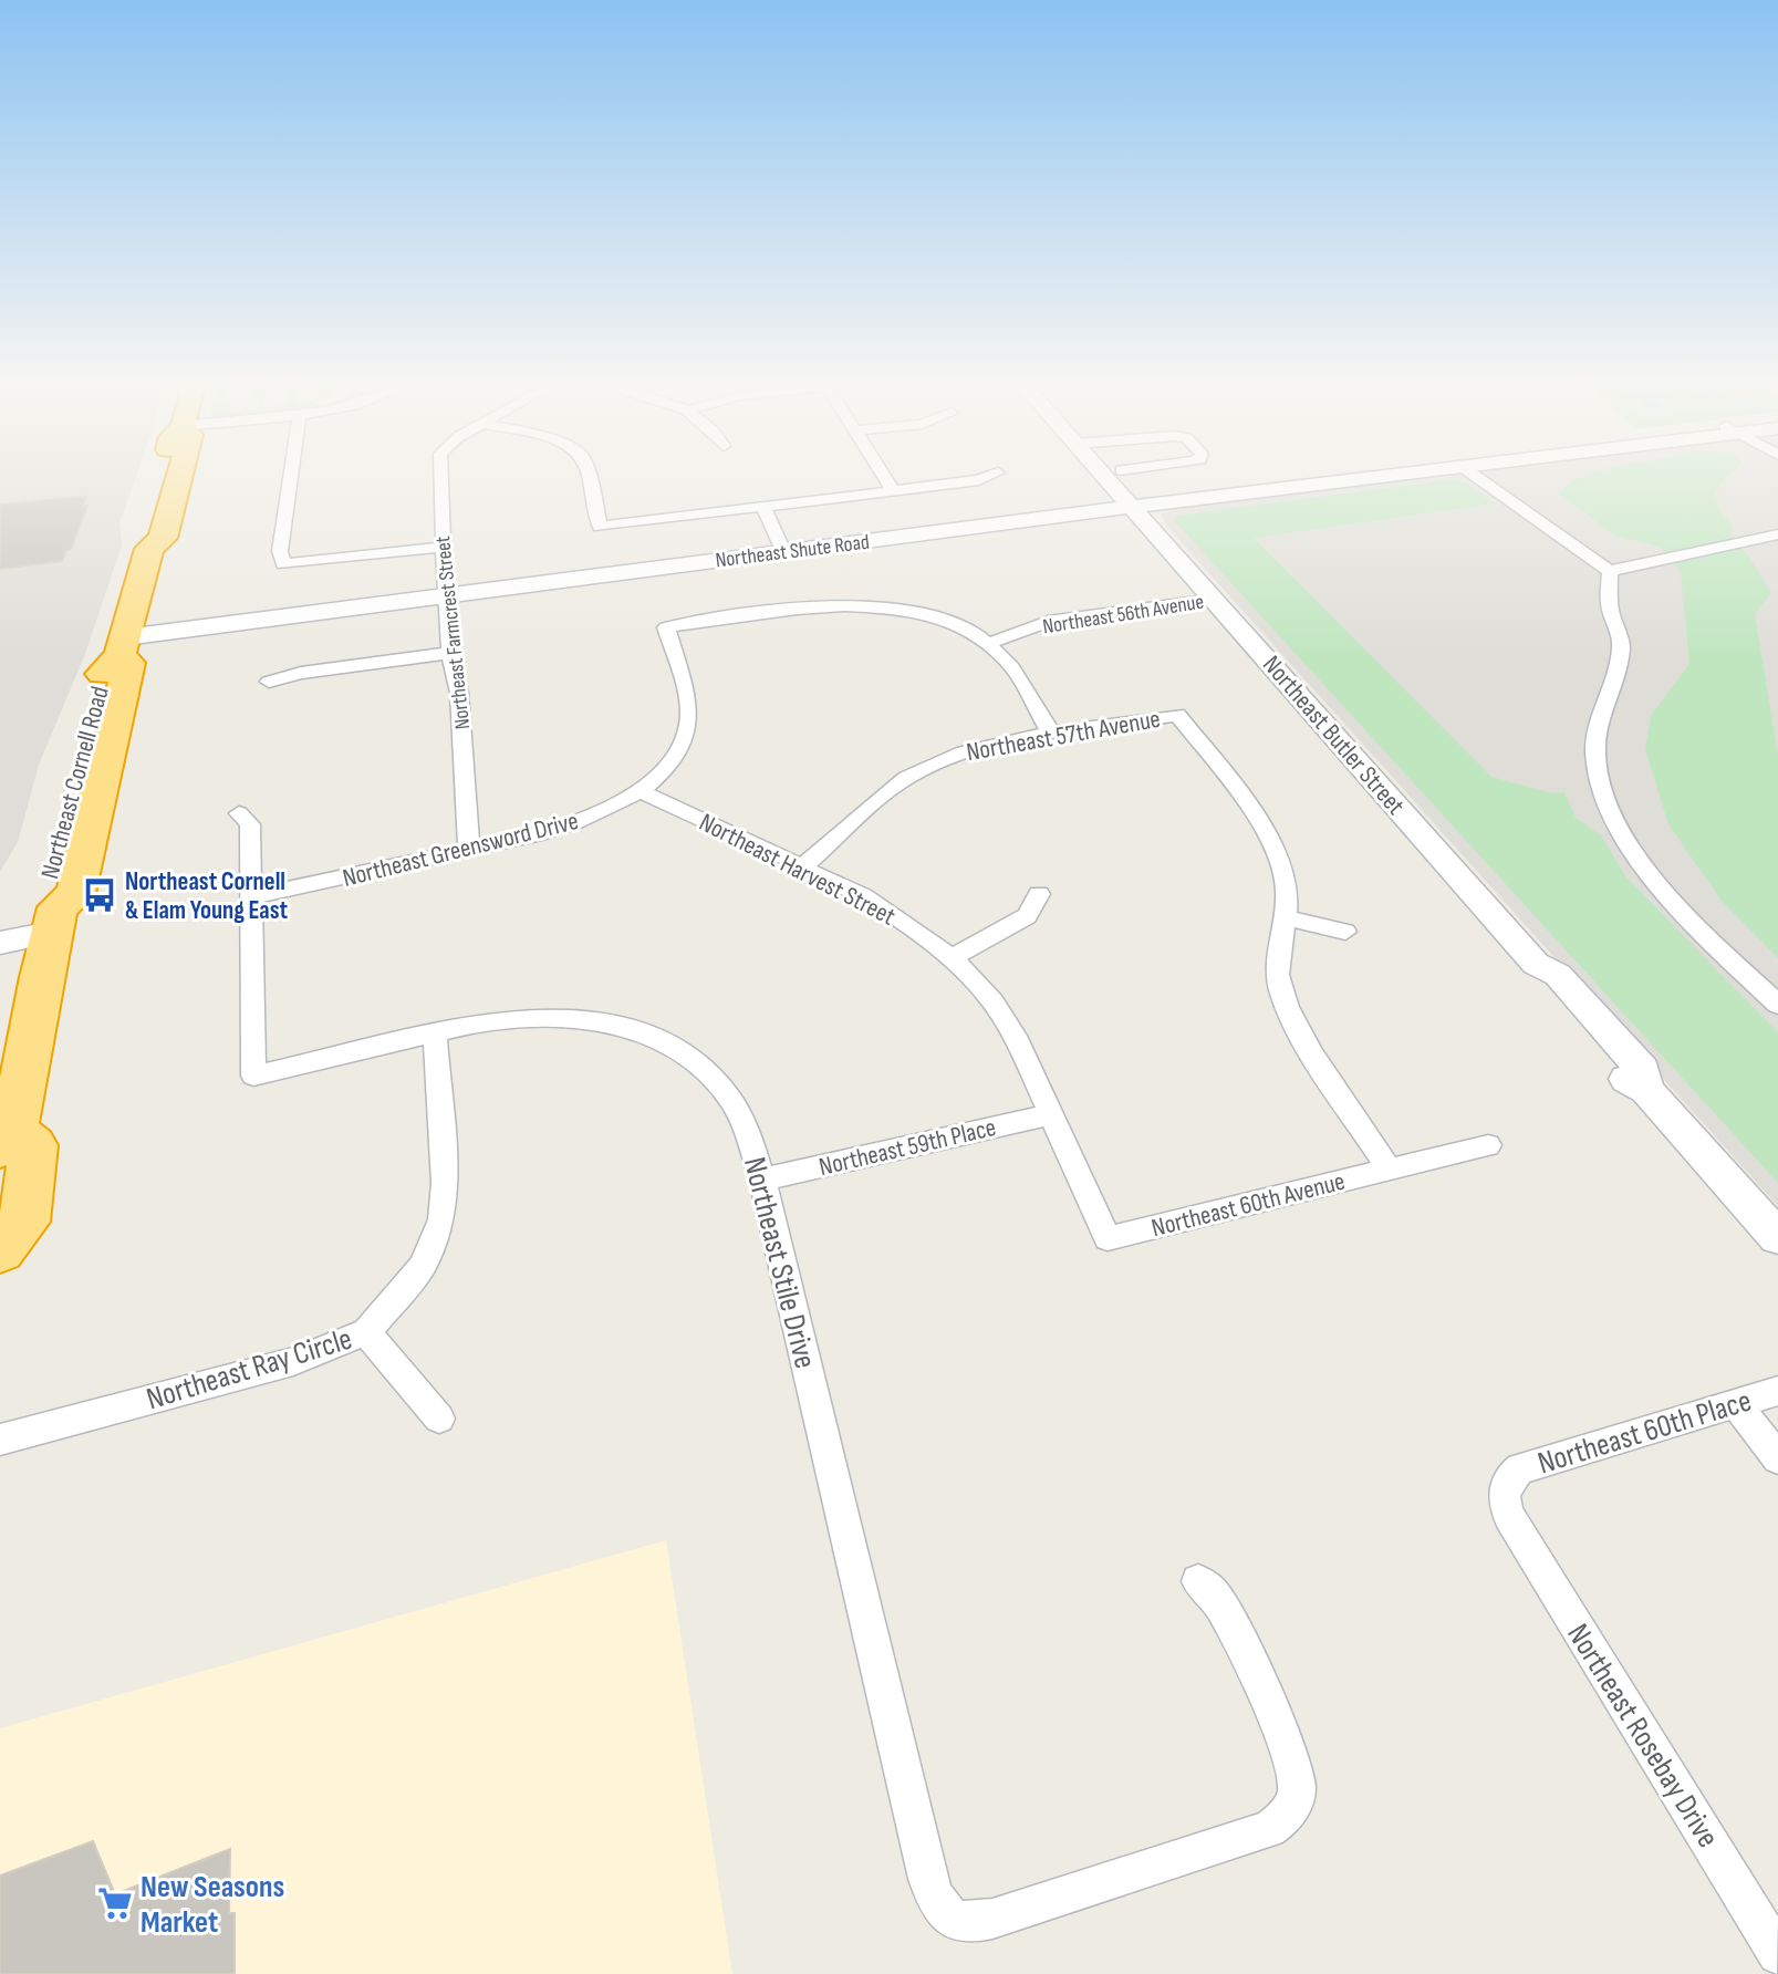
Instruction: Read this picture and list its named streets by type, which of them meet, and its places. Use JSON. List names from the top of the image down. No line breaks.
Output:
{"streets":{"highway":["Northeast Cornell Road"],"main road":["Northeast Shute Road","Northeast Butler Street"],"street":["Northeast 56th Avenue","Northeast Farmcrest Street","Northeast 57th Avenue","Northeast Greensword Drive","Northeast Harvest Street","Northeast 59th Place","Northeast 60th Avenue","Northeast Stile Drive","Northeast Ray Circle","Northeast 60th Place","Northeast Rosebay Drive"]},"crossings":[["Northeast Shute Road","Northeast Farmcrest Street"],["Northeast Shute Road","Northeast Butler Street"],["Northeast Shute Road","Northeast Cornell Road"],["Northeast 56th Avenue","Northeast Butler Street"],["Northeast 56th Avenue","Northeast Greensword Drive"],["Northeast Farmcrest Street","Northeast Greensword Drive"],["Northeast 57th Avenue","Northeast Greensword Drive"],["Northeast 57th Avenue","Northeast Harvest Street"],["Northeast Greensword Drive","Northeast Harvest Street"],["Northeast Greensword Drive","Northeast Stile Drive"],["Northeast Harvest Street","Northeast 59th Place"],["Northeast Harvest Street","Northeast 60th Avenue"],["Northeast 59th Place","Northeast Stile Drive"],["Northeast Stile Drive","Northeast Ray Circle"],["Northeast 60th Place","Northeast Rosebay Drive"]],"places":{"bus stop":["Northeast Cornell & Elam Young East"],"supermarket":["New Seasons Market"]}}
